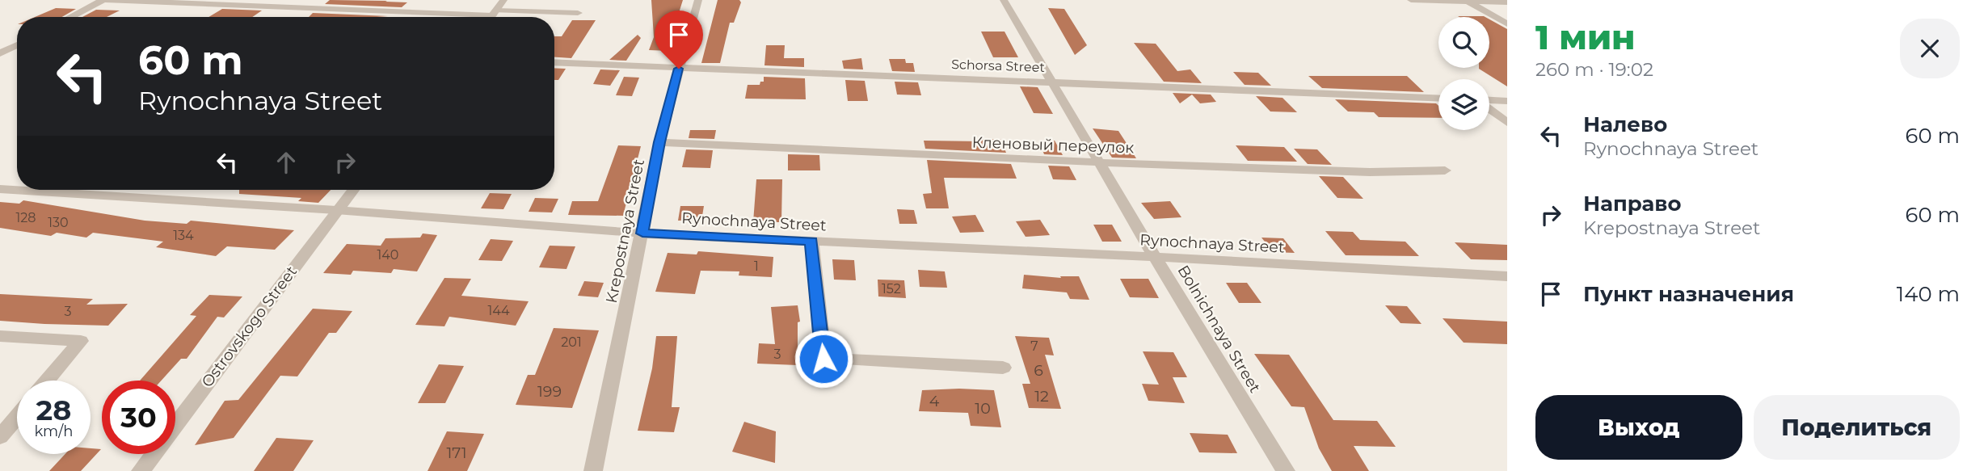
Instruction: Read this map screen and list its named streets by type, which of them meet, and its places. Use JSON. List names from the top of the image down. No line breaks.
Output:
{"streets":{"street":["Schorsa Street","Кленовый переулок","Rynochnaya Street","Krepostnaya Street","Ostrovskogo Street","Bolnichnaya Street"]},"crossings":[["Schorsa Street","Krepostnaya Street"],["Schorsa Street","Bolnichnaya Street"],["Кленовый переулок","Krepostnaya Street"],["Кленовый переулок","Bolnichnaya Street"],["Rynochnaya Street","Krepostnaya Street"],["Rynochnaya Street","Ostrovskogo Street"],["Rynochnaya Street","Bolnichnaya Street"]],"house_numbers":["128","130","134","140","1","152","144","3","201","7","3","6","199","12","4","10","171"],"page":{"heading":["1 мин","260 m · 19:02"],"turn":["60 m","Rynochnaya Street"],"list":[{"name":"Налево","note":"Rynochnaya Street","value":"60 m"},{"name":"Направо","note":"Krepostnaya Street","value":"60 m"},{"name":"Пункт назначения","value":"140 m"}],"speed":"28 km/h","limit":"30","buttons":["Выход","Поделиться"]}}
